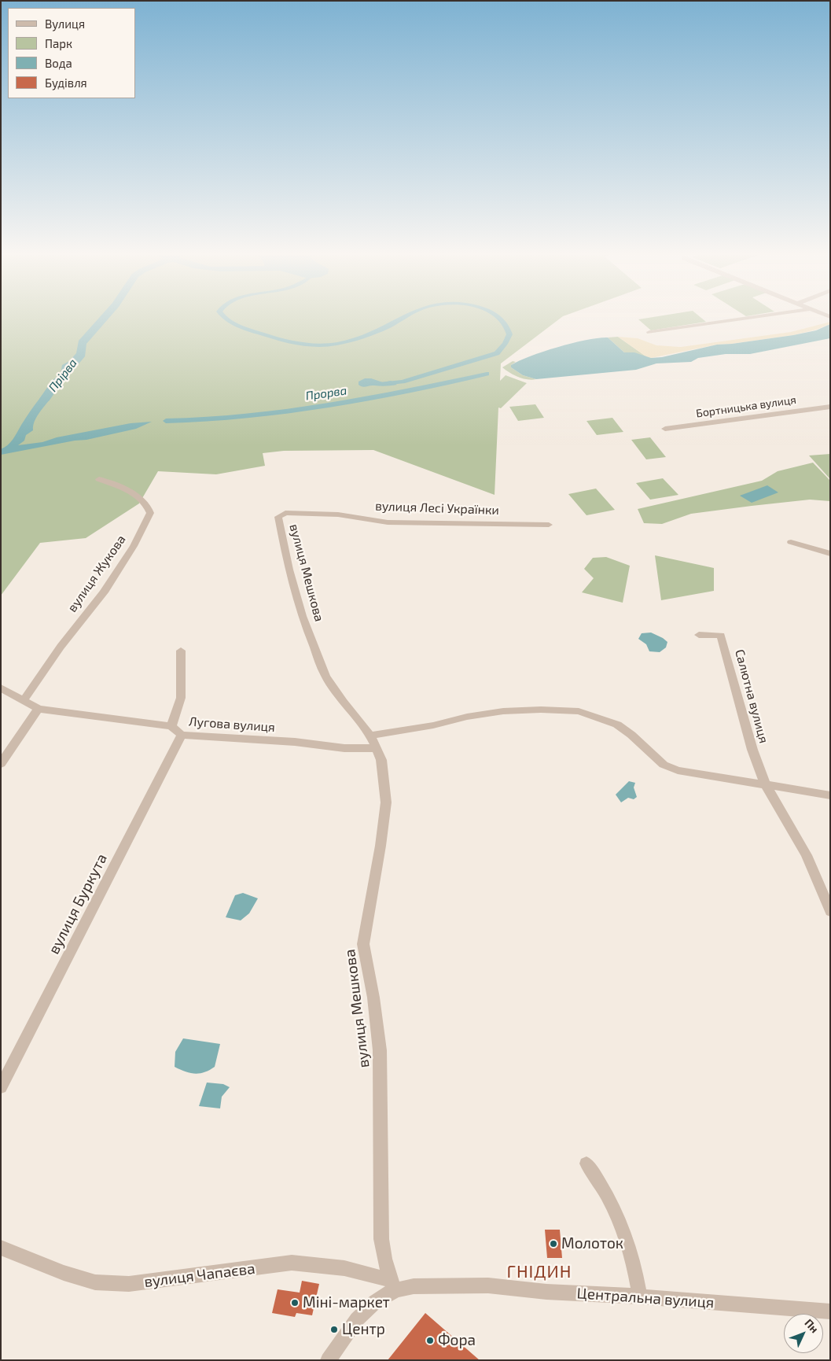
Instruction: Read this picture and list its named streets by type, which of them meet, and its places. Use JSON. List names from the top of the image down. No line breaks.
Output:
{"streets":{"street":["Бортницька вулиця","вулиця Лесі Українки","вулиця Мешкова","вулиця Жукова","Салютна вулиця","Лугова вулиця","вулиця Буркута","вулиця Чапаєва","Центральна вулиця"]},"crossings":[["вулиця Лесі Українки","вулиця Мешкова"],["вулиця Мешкова","Лугова вулиця"],["вулиця Мешкова","вулиця Чапаєва"],["вулиця Мешкова","Центральна вулиця"],["вулиця Жукова","Лугова вулиця"],["Лугова вулиця","вулиця Буркута"],["вулиця Чапаєва","Центральна вулиця"]],"districts":["ГНІДИН"],"water":["Прірва","Прорва"],"places":["Молоток","Міні-маркет","Центр","Фора"],"legend":["Вулиця","Парк","Вода","Будівля"],"north":"top right"}
